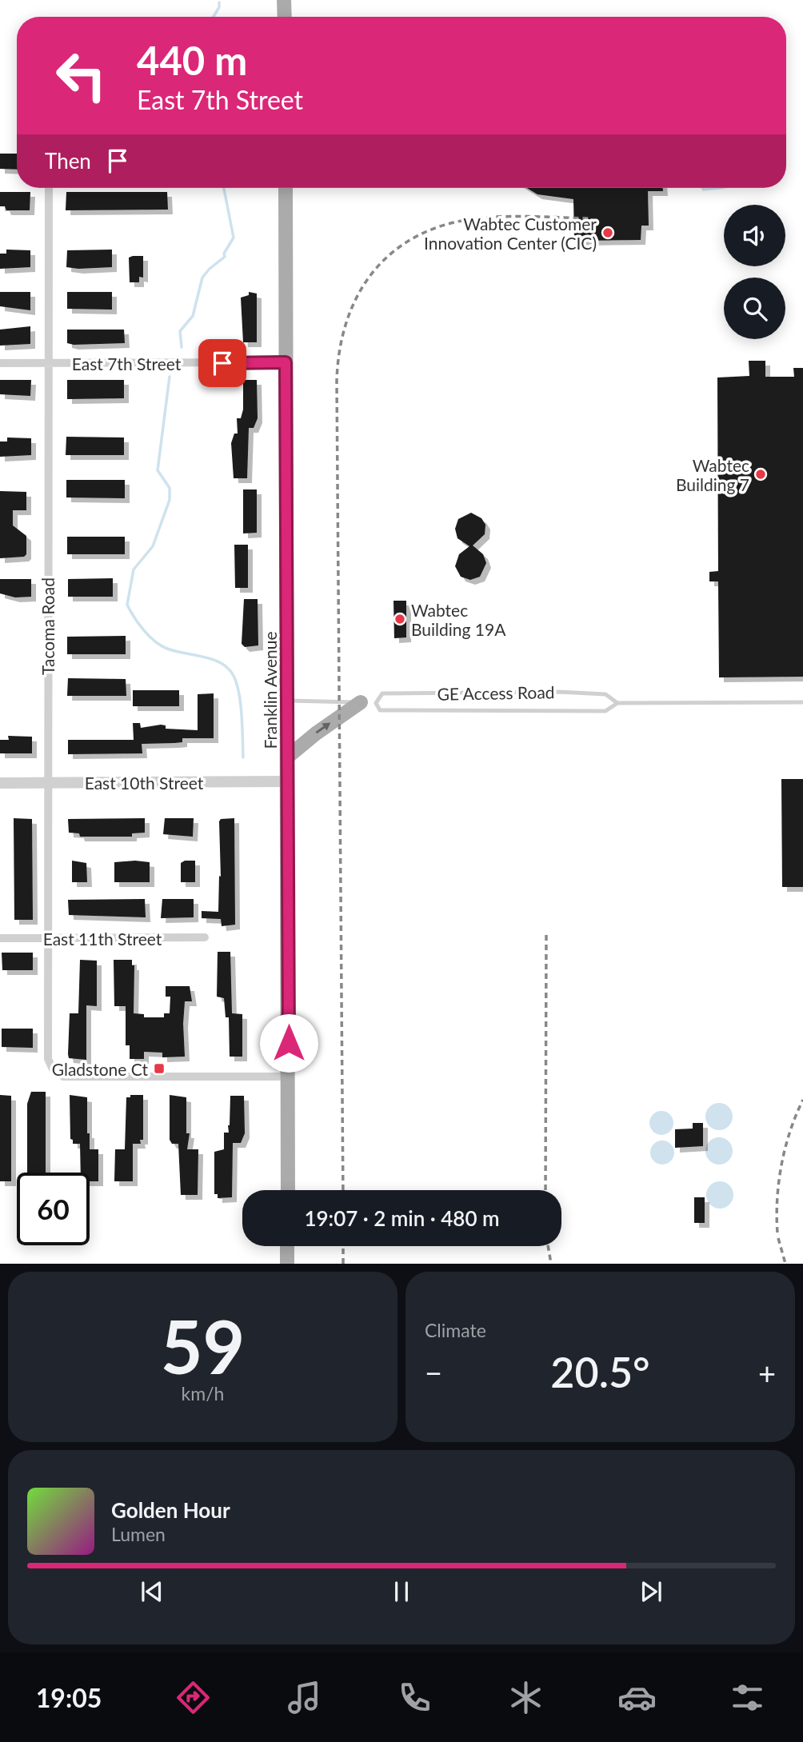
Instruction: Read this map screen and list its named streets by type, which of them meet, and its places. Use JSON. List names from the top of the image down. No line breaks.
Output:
{"streets":{"main road":["Franklin Avenue"],"street":["East 7th Street","Tacoma Road","East 10th Street","East 11th Street"],"lane":["GE Access Road"]},"crossings":[["East 7th Street","Tacoma Road"],["East 7th Street","Franklin Avenue"],["Tacoma Road","Franklin Avenue"],["Tacoma Road","East 10th Street"],["Tacoma Road","East 11th Street"],["Franklin Avenue","GE Access Road"],["Franklin Avenue","East 10th Street"]],"places":{"other":["Wabtec Customer Innovation Center (CIC)","Wabtec Building 7","Wabtec Building 19A"],"transit":["Gladstone Ct"]},"page":{"turn":["440 m","East 7th Street"],"then":"Then","limit":"60","trip":"19:07 · 2 min · 480 m","tile":[["59","km/h"],"Climate"],"heat":["−","20.5°","+"],"song":["Golden Hour","Lumen"],"tabs":"19:05"}}
